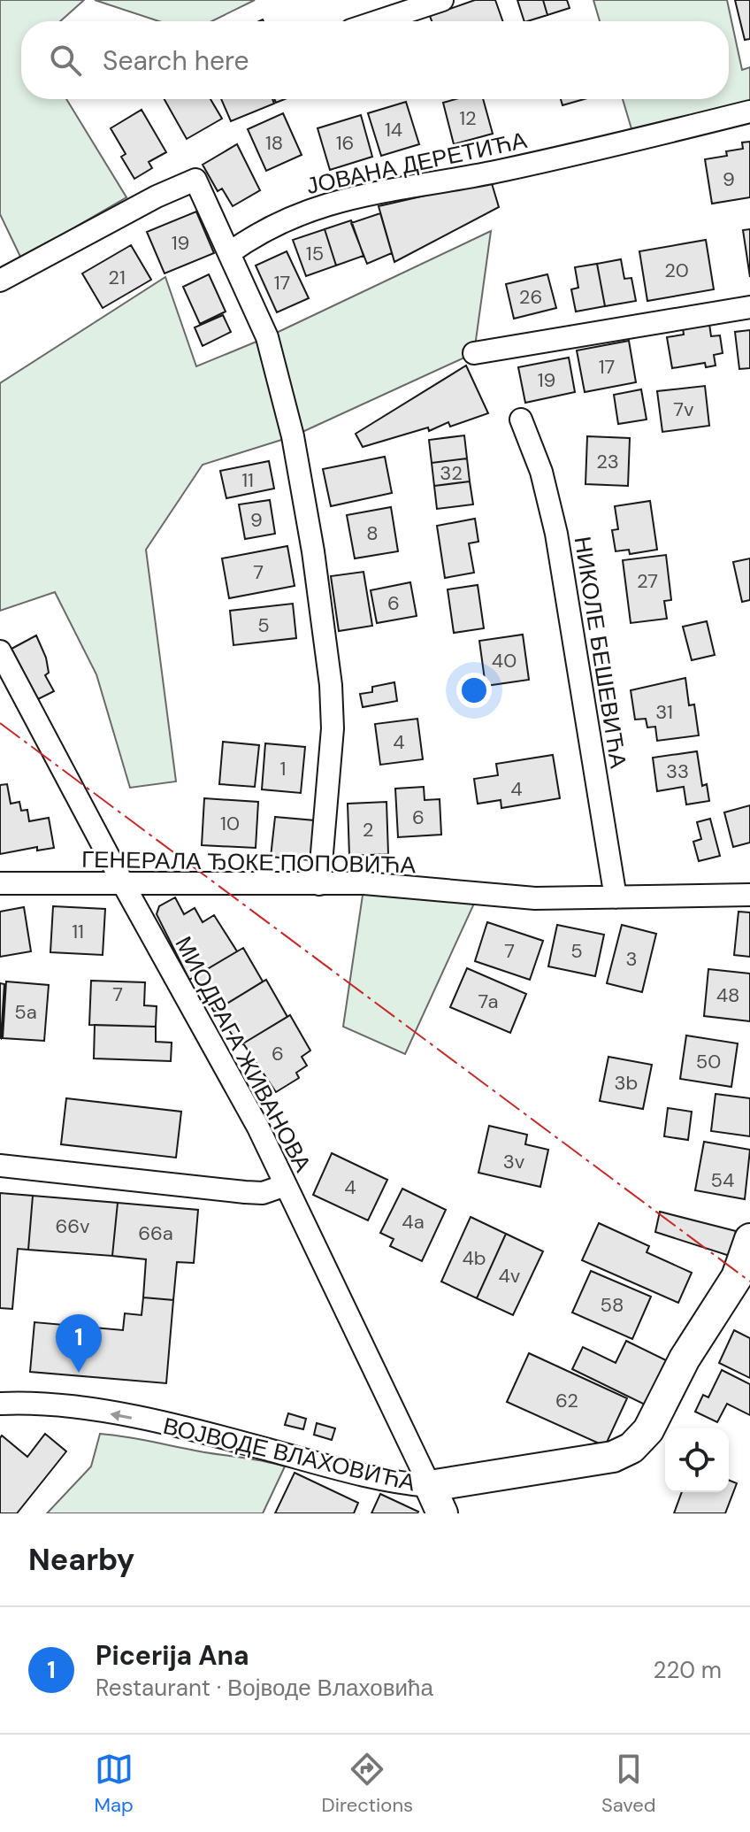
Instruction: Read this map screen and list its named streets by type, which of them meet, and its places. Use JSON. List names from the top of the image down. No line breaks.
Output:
{"streets":{"street":["ЈОВАНА ДЕРЕТИЋА","НИКОЛЕ БЕШЕВИЋА","ГЕНЕРАЛА ЂОКЕ ПОПОВИЋА","МИОДРАГА ЖИВАНОВА","ВОЈВОДЕ ВЛАХОВИЋА"]},"crossings":[["НИКОЛЕ БЕШЕВИЋА","ГЕНЕРАЛА ЂОКЕ ПОПОВИЋА"],["ГЕНЕРАЛА ЂОКЕ ПОПОВИЋА","МИОДРАГА ЖИВАНОВА"],["МИОДРАГА ЖИВАНОВА","ВОЈВОДЕ ВЛАХОВИЋА"]],"one_way":["ВОЈВОДЕ ВЛАХОВИЋА"],"house_numbers":["12","14","18","16","9","19","15","20","21","17","26","17","19","7v","23","32","11","9","8","7","27","6","5","40","31","4","1","33","4","6","10","2","11","7","5","3","7","48","7a","5a","6","50","3b","3v","54","4","4a","66v","66a","4b","4v","58","62"],"page":{"search":"Search here","pins":"1","heading":"Nearby","list":[{"mark":"1","name":"Picerija Ana","note":"Restaurant · Војводе Влаховића","value":"220 m"}],"nav":["Map","Directions","Saved"]}}
